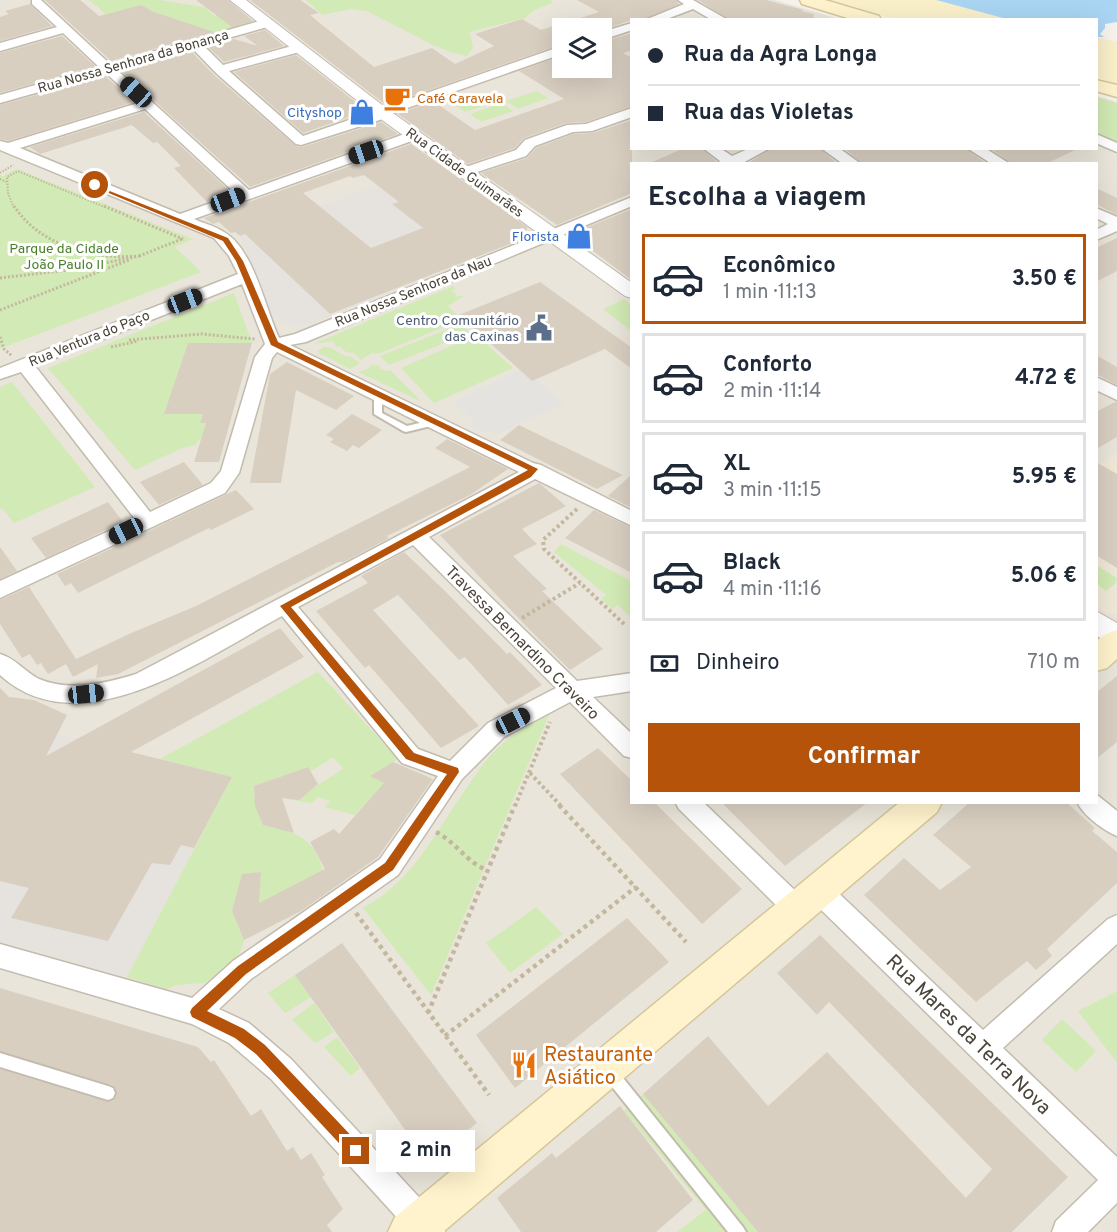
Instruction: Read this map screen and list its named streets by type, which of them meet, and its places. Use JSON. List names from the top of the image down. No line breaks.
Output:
{"streets":{"street":["Rua Nossa Senhora da Bonança","Rua Cidade Guimarães","Rua Nossa Senhora da Nau","Rua Ventura do Paço","Travessa Bernardino Craveiro","Rua Mares da Terra Nova"]},"crossings":[["Rua Nossa Senhora da Bonança","Rua Cidade Guimarães"],["Rua Cidade Guimarães","Rua Nossa Senhora da Nau"]],"parks":["Parque da Cidade João Paulo II"],"places":{"cafe":["Café Caravela"],"shop":["Cityshop","Florista"],"public building":["Centro Comunitário das Caxinas"],"restaurant":["Restaurante Asiático"]},"page":{"banner":["Rua da Agra Longa","Rua das Violetas"],"heading":"Escolha a viagem","list":[{"name":"Econômico","note":"1 min · 11:13","value":"3.50 €"},{"name":"Conforto","note":"2 min · 11:14","value":"4.72 €"},{"name":"XL","note":"3 min · 11:15","value":"5.95 €"},{"name":"Black","note":"4 min · 11:16","value":"5.06 €"}],"pay":["Dinheiro","710 m"],"buttons":"Confirmar","bubble":"2 min"}}
